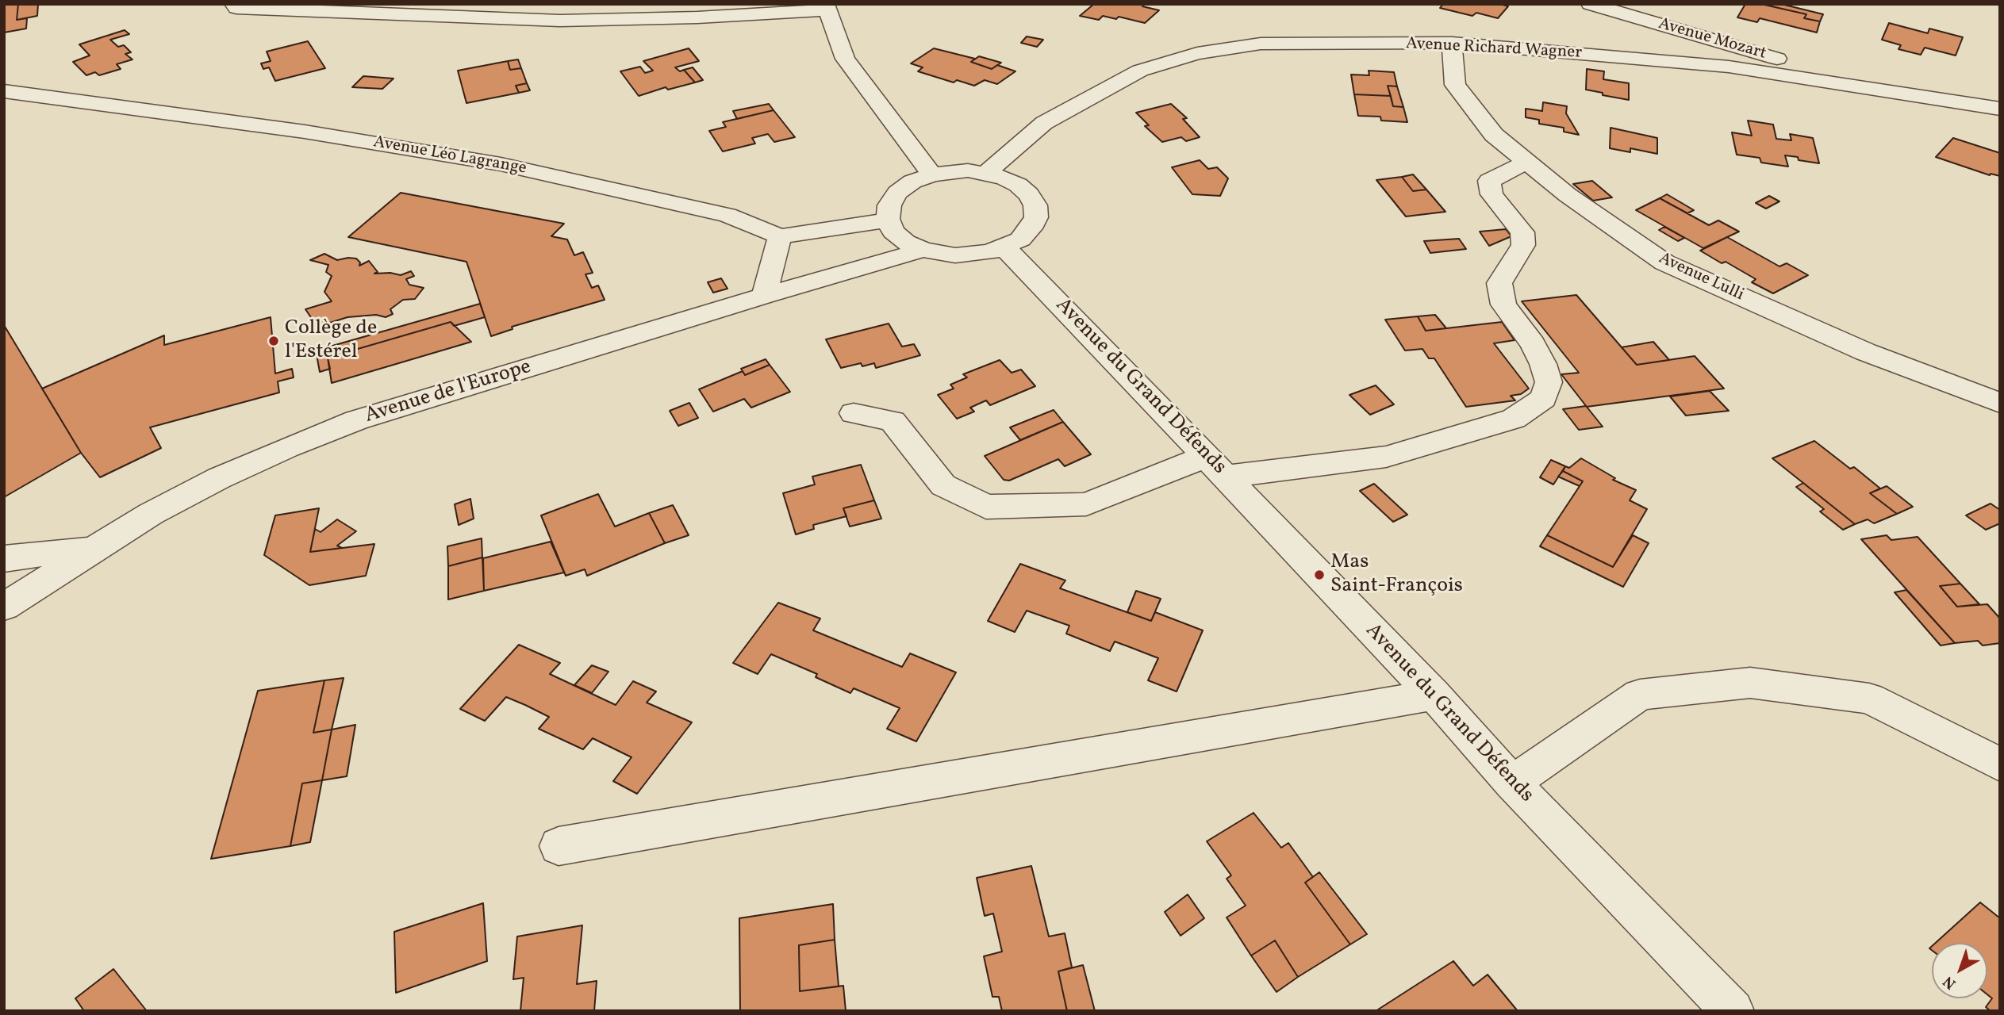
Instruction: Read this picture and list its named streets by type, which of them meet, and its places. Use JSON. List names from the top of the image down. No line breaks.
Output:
{"streets":{"street":["Avenue Mozart","Avenue Richard Wagner","Avenue Léo Lagrange","Avenue Lulli","Avenue du Grand Défends","Avenue de l'Europe"]},"crossings":[["Avenue Mozart","Avenue Richard Wagner"],["Avenue Richard Wagner","Avenue Léo Lagrange"],["Avenue Richard Wagner","Avenue Lulli"],["Avenue Richard Wagner","Avenue du Grand Défends"],["Avenue Richard Wagner","Avenue de l'Europe"],["Avenue Léo Lagrange","Avenue du Grand Défends"],["Avenue Léo Lagrange","Avenue de l'Europe"],["Avenue du Grand Défends","Avenue de l'Europe"]],"places":["Collège de l'Estérel","Mas Saint-François"],"north":"bottom left"}
